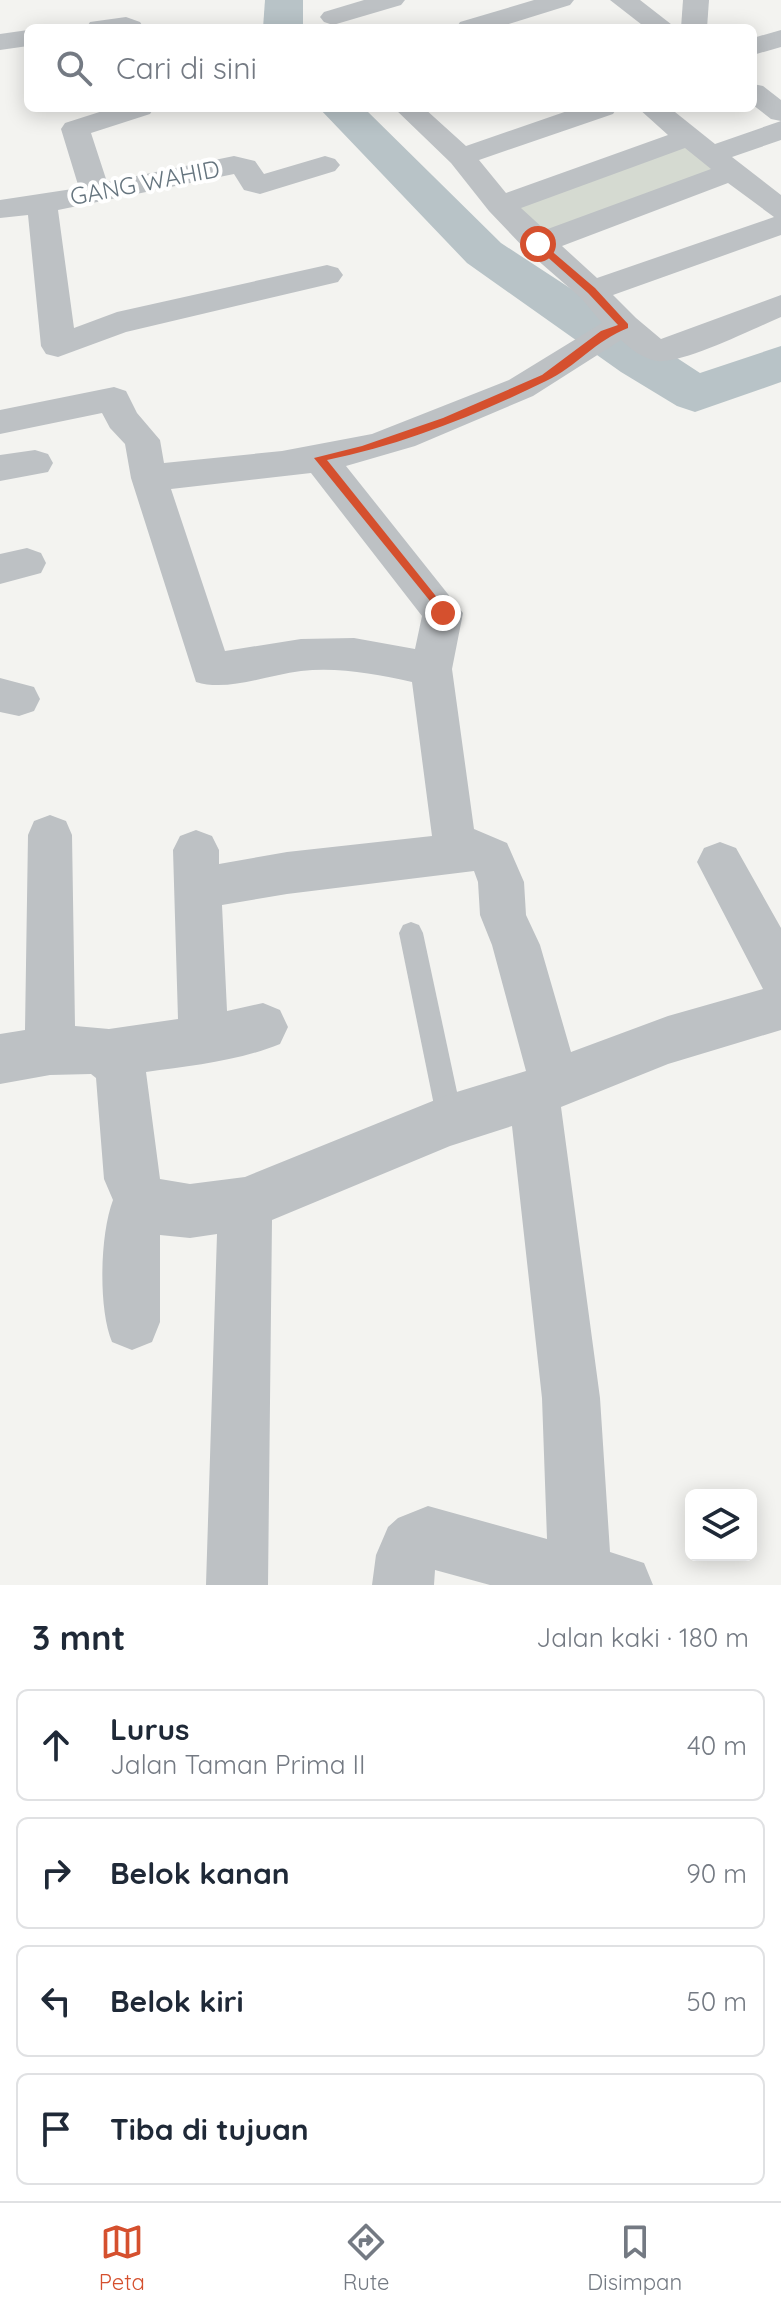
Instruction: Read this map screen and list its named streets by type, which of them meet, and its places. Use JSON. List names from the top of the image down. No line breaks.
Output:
{"streets":{"street":["GANG WAHID"]},"page":{"search":"Cari di sini","heading":["3 mnt","Jalan kaki · 180 m"],"list":[["Lurus","Jalan Taman Prima II","40 m"],["Belok kanan","90 m"],["Belok kiri","50 m"],"Tiba di tujuan"],"nav":["Peta","Rute","Disimpan"]}}
